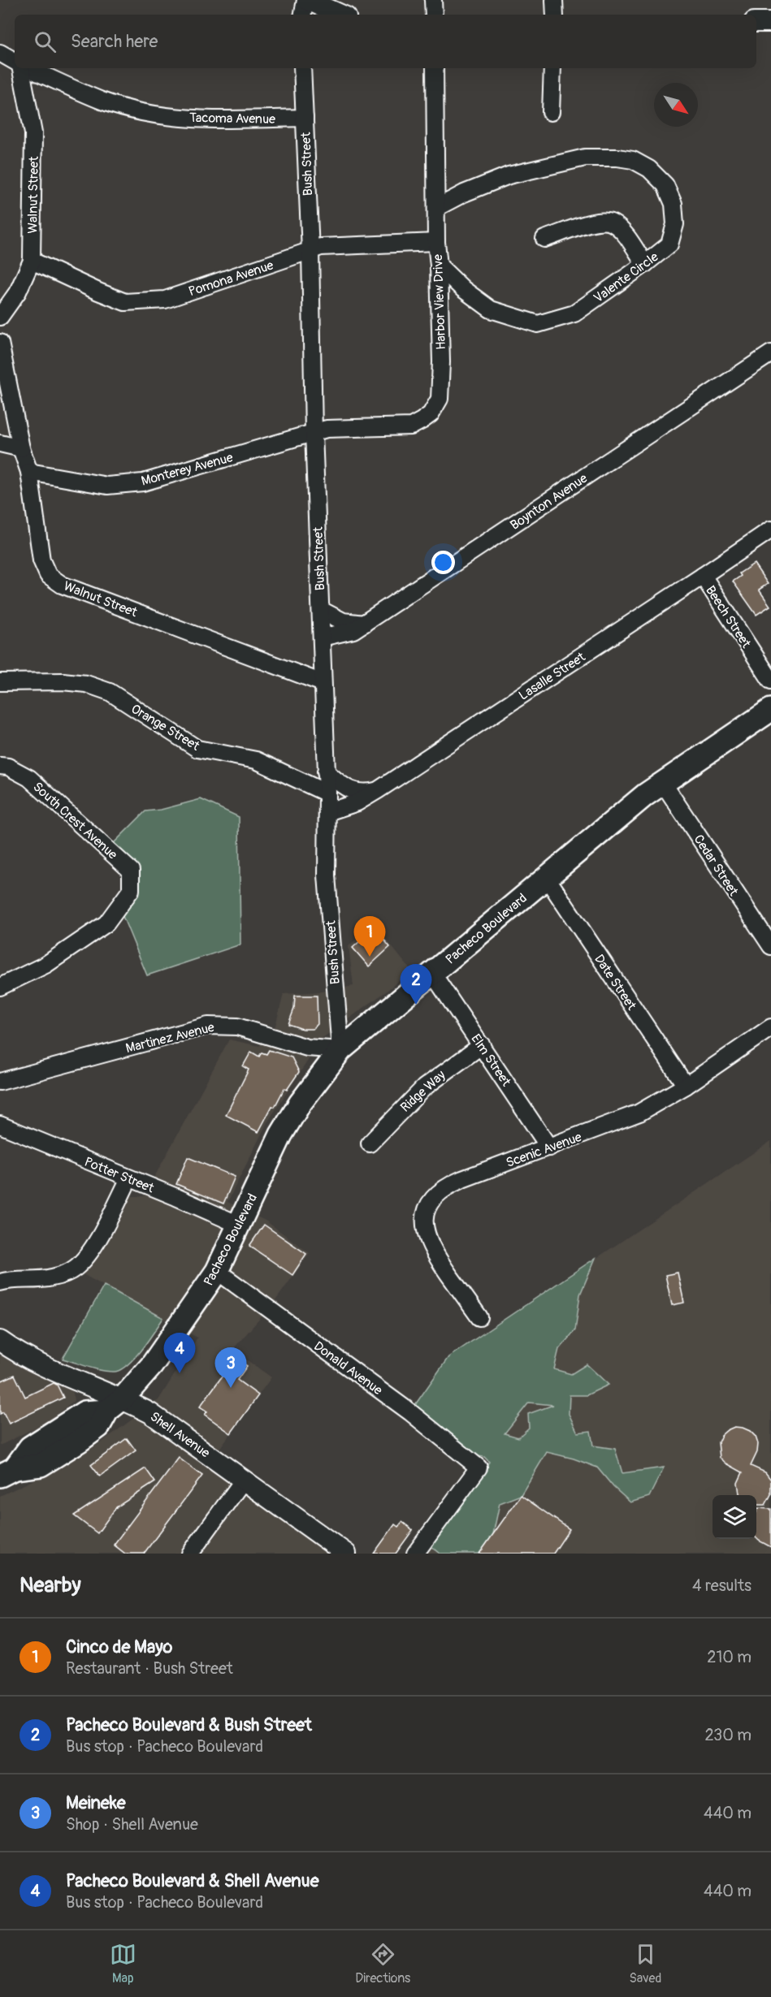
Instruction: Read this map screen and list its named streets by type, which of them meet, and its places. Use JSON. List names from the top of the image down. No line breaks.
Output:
{"streets":{"main road":["Pacheco Boulevard"],"street":["Tacoma Avenue","Bush Street","Walnut Street","Valente Circle","Pomona Avenue","Harbor View Drive","Monterey Avenue","Boynton Avenue","Beech Street","Lasalle Street","Orange Street","South Crest Avenue","Cedar Street","Date Street","Martinez Avenue","Elm Street","Ridge Way","Scenic Avenue","Potter Street","Donald Avenue","Shell Avenue"]},"crossings":[["Tacoma Avenue","Bush Street"],["Bush Street","Walnut Street"],["Bush Street","Pomona Avenue"],["Bush Street","Harbor View Drive"],["Bush Street","Monterey Avenue"],["Bush Street","Boynton Avenue"],["Bush Street","Lasalle Street"],["Bush Street","Orange Street"],["Bush Street","Pacheco Boulevard"],["Bush Street","Martinez Avenue"],["Walnut Street","Pomona Avenue"],["Walnut Street","Monterey Avenue"],["Valente Circle","Harbor View Drive"],["Pomona Avenue","Harbor View Drive"],["Harbor View Drive","Monterey Avenue"],["Beech Street","Lasalle Street"],["Cedar Street","Pacheco Boulevard"],["Pacheco Boulevard","Date Street"],["Pacheco Boulevard","Martinez Avenue"],["Pacheco Boulevard","Elm Street"],["Pacheco Boulevard","Potter Street"],["Pacheco Boulevard","Donald Avenue"],["Pacheco Boulevard","Shell Avenue"],["Date Street","Scenic Avenue"],["Elm Street","Ridge Way"],["Elm Street","Scenic Avenue"]],"north":"bottom right","page":{"search":"Search here","pins":["1","2","4","3"],"heading":["Nearby","4 results"],"list":[{"mark":"1","name":"Cinco de Mayo","note":"Restaurant · Bush Street","value":"210 m"},{"mark":"2","name":"Pacheco Boulevard & Bush Street","note":"Bus stop · Pacheco Boulevard","value":"230 m"},{"mark":"3","name":"Meineke","note":"Shop · Shell Avenue","value":"440 m"},{"mark":"4","name":"Pacheco Boulevard & Shell Avenue","note":"Bus stop · Pacheco Boulevard","value":"440 m"}],"nav":["Map","Directions","Saved"]}}
